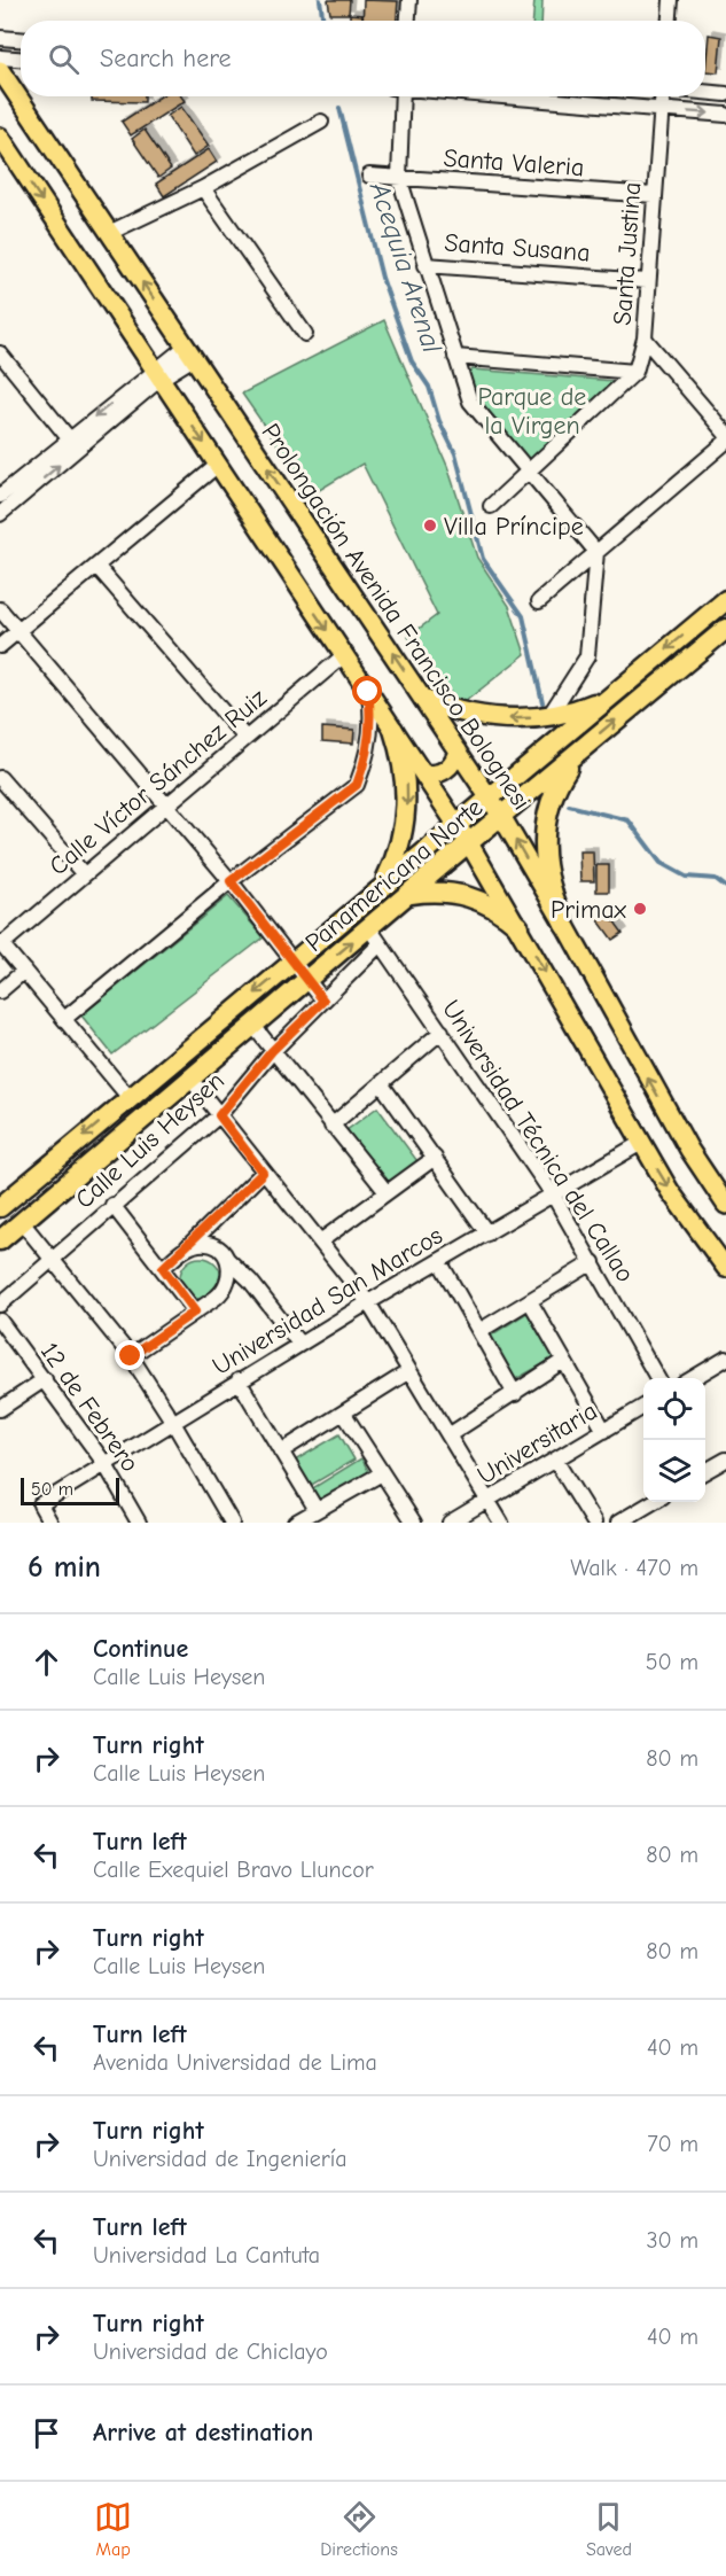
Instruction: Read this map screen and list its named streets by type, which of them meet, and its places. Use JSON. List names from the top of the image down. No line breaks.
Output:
{"streets":{"highway":["Panamericana Norte"],"main road":["Prolongación Avenida Francisco Bolognesi"],"street":["Santa Valeria","Santa Susana","Santa Justina","Calle Víctor Sánchez Ruiz","Calle Luis Heysen","Universidad Técnica del Callao","Universidad San Marcos","12 de Febrero","Universitaria"]},"crossings":[["Santa Valeria","Santa Justina"],["Santa Susana","Santa Justina"],["Prolongación Avenida Francisco Bolognesi","Panamericana Norte"],["Panamericana Norte","Calle Luis Heysen"],["Panamericana Norte","Universidad Técnica del Callao"],["Calle Luis Heysen","Universidad Técnica del Callao"],["Universidad Técnica del Callao","Universidad San Marcos"],["Universidad San Marcos","12 de Febrero"]],"water":["Acequia Arenal"],"parks":["Parque de la Virgen"],"places":["Villa Príncipe","Primax"],"scale_bar":"50 m","page":{"search":"Search here","scale":"50 m","heading":["6 min","Walk · 470 m"],"list":[["Continue","Calle Luis Heysen","50 m"],["Turn right","Calle Luis Heysen","80 m"],["Turn left","Calle Exequiel Bravo Lluncor","80 m"],["Turn right","Calle Luis Heysen","80 m"],["Turn left","Avenida Universidad de Lima","40 m"],["Turn right","Universidad de Ingeniería","70 m"],["Turn left","Universidad La Cantuta","30 m"],["Turn right","Universidad de Chiclayo","40 m"],"Arrive at destination"],"nav":["Map","Directions","Saved"]}}
